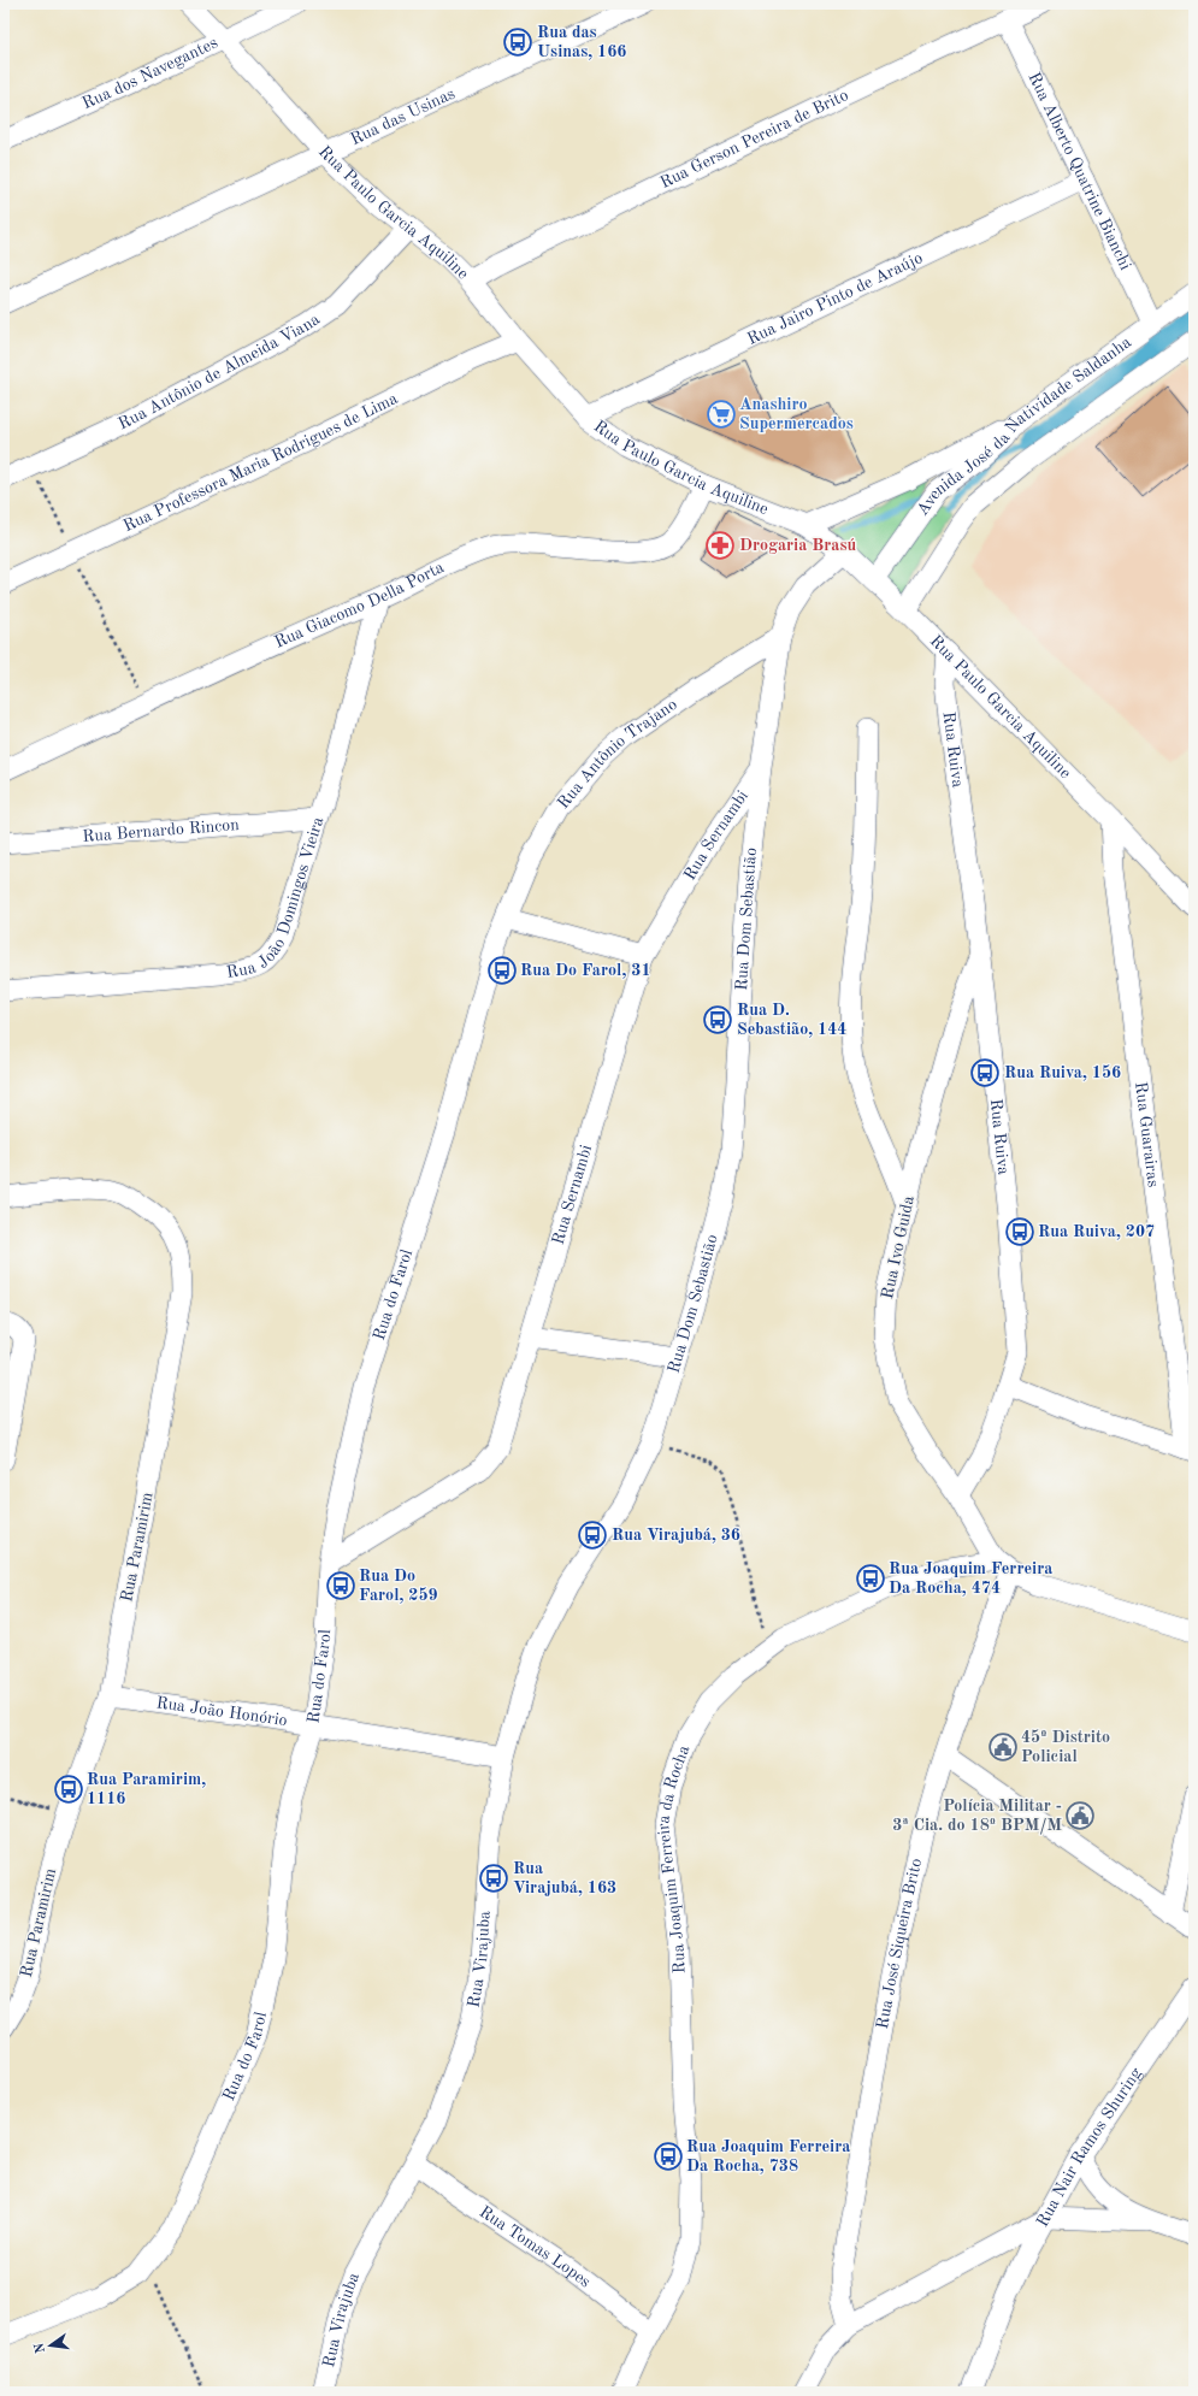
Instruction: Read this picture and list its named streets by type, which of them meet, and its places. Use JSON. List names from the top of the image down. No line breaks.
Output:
{"streets":{"street":["Rua dos Navegantes","Rua das Usinas","Rua Gerson Pereira de Brito","Rua Alberto Quatrine Bianchi","Rua Paulo Garcia Aquiline","Rua Jairo Pinto de Araújo","Rua Antônio de Almeida Viana","Avenida José da Natividade Saldanha","Rua Professora Maria Rodrigues de Lima","Rua Giacomo Della Porta","Rua Ruiva","Rua Antônio Trajano","Rua Bernardo Rincon","Rua Sernambi","Rua João Domingos Vieira","Rua Dom Sebastião","Rua Guarairas","Rua Ivo Guida","Rua do Farol","Rua Paramirim","Rua João Honório","Rua Joaquim Ferreira da Rocha","Rua José Siqueira Brito","Rua Virajuba","Rua Nair Ramos Shuring","Rua Tomas Lopes"]},"crossings":[["Rua dos Navegantes","Rua Paulo Garcia Aquiline"],["Rua das Usinas","Rua Paulo Garcia Aquiline"],["Rua Gerson Pereira de Brito","Rua Alberto Quatrine Bianchi"],["Rua Gerson Pereira de Brito","Rua Paulo Garcia Aquiline"],["Rua Alberto Quatrine Bianchi","Rua Jairo Pinto de Araújo"],["Rua Alberto Quatrine Bianchi","Avenida José da Natividade Saldanha"],["Rua Paulo Garcia Aquiline","Rua Jairo Pinto de Araújo"],["Rua Paulo Garcia Aquiline","Rua Antônio de Almeida Viana"],["Rua Paulo Garcia Aquiline","Avenida José da Natividade Saldanha"],["Rua Paulo Garcia Aquiline","Rua Professora Maria Rodrigues de Lima"],["Rua Paulo Garcia Aquiline","Rua Giacomo Della Porta"],["Rua Paulo Garcia Aquiline","Rua Ruiva"],["Rua Paulo Garcia Aquiline","Rua Dom Sebastião"],["Rua Paulo Garcia Aquiline","Rua Guarairas"],["Rua Giacomo Della Porta","Rua João Domingos Vieira"],["Rua Ruiva","Rua Ivo Guida"],["Rua Antônio Trajano","Rua Dom Sebastião"],["Rua Antônio Trajano","Rua do Farol"],["Rua Bernardo Rincon","Rua João Domingos Vieira"],["Rua Sernambi","Rua Dom Sebastião"],["Rua Sernambi","Rua do Farol"],["Rua Dom Sebastião","Rua Virajuba"],["Rua Ivo Guida","Rua Joaquim Ferreira da Rocha"],["Rua Ivo Guida","Rua José Siqueira Brito"],["Rua do Farol","Rua João Honório"],["Rua Paramirim","Rua João Honório"],["Rua João Honório","Rua Virajuba"],["Rua Joaquim Ferreira da Rocha","Rua José Siqueira Brito"],["Rua Joaquim Ferreira da Rocha","Rua Tomas Lopes"],["Rua José Siqueira Brito","Rua Nair Ramos Shuring"],["Rua Virajuba","Rua Tomas Lopes"]],"places":{"bus stop":["Rua das Usinas, 166","Rua Do Farol, 31","Rua D. Sebastião, 144","Rua Ruiva, 156","Rua Ruiva, 207","Rua Virajubá, 36","Rua Joaquim Ferreira Da Rocha, 474","Rua Do Farol, 259","Rua Paramirim, 1116","Rua Virajubá, 163","Rua Joaquim Ferreira Da Rocha, 738"],"supermarket":["Anashiro Supermercados"],"pharmacy":["Drogaria Brasú"],"public building":["45º Distrito Policial","Polícia Militar - 3ª Cia. do 18º BPM/M"]},"north":"left"}
